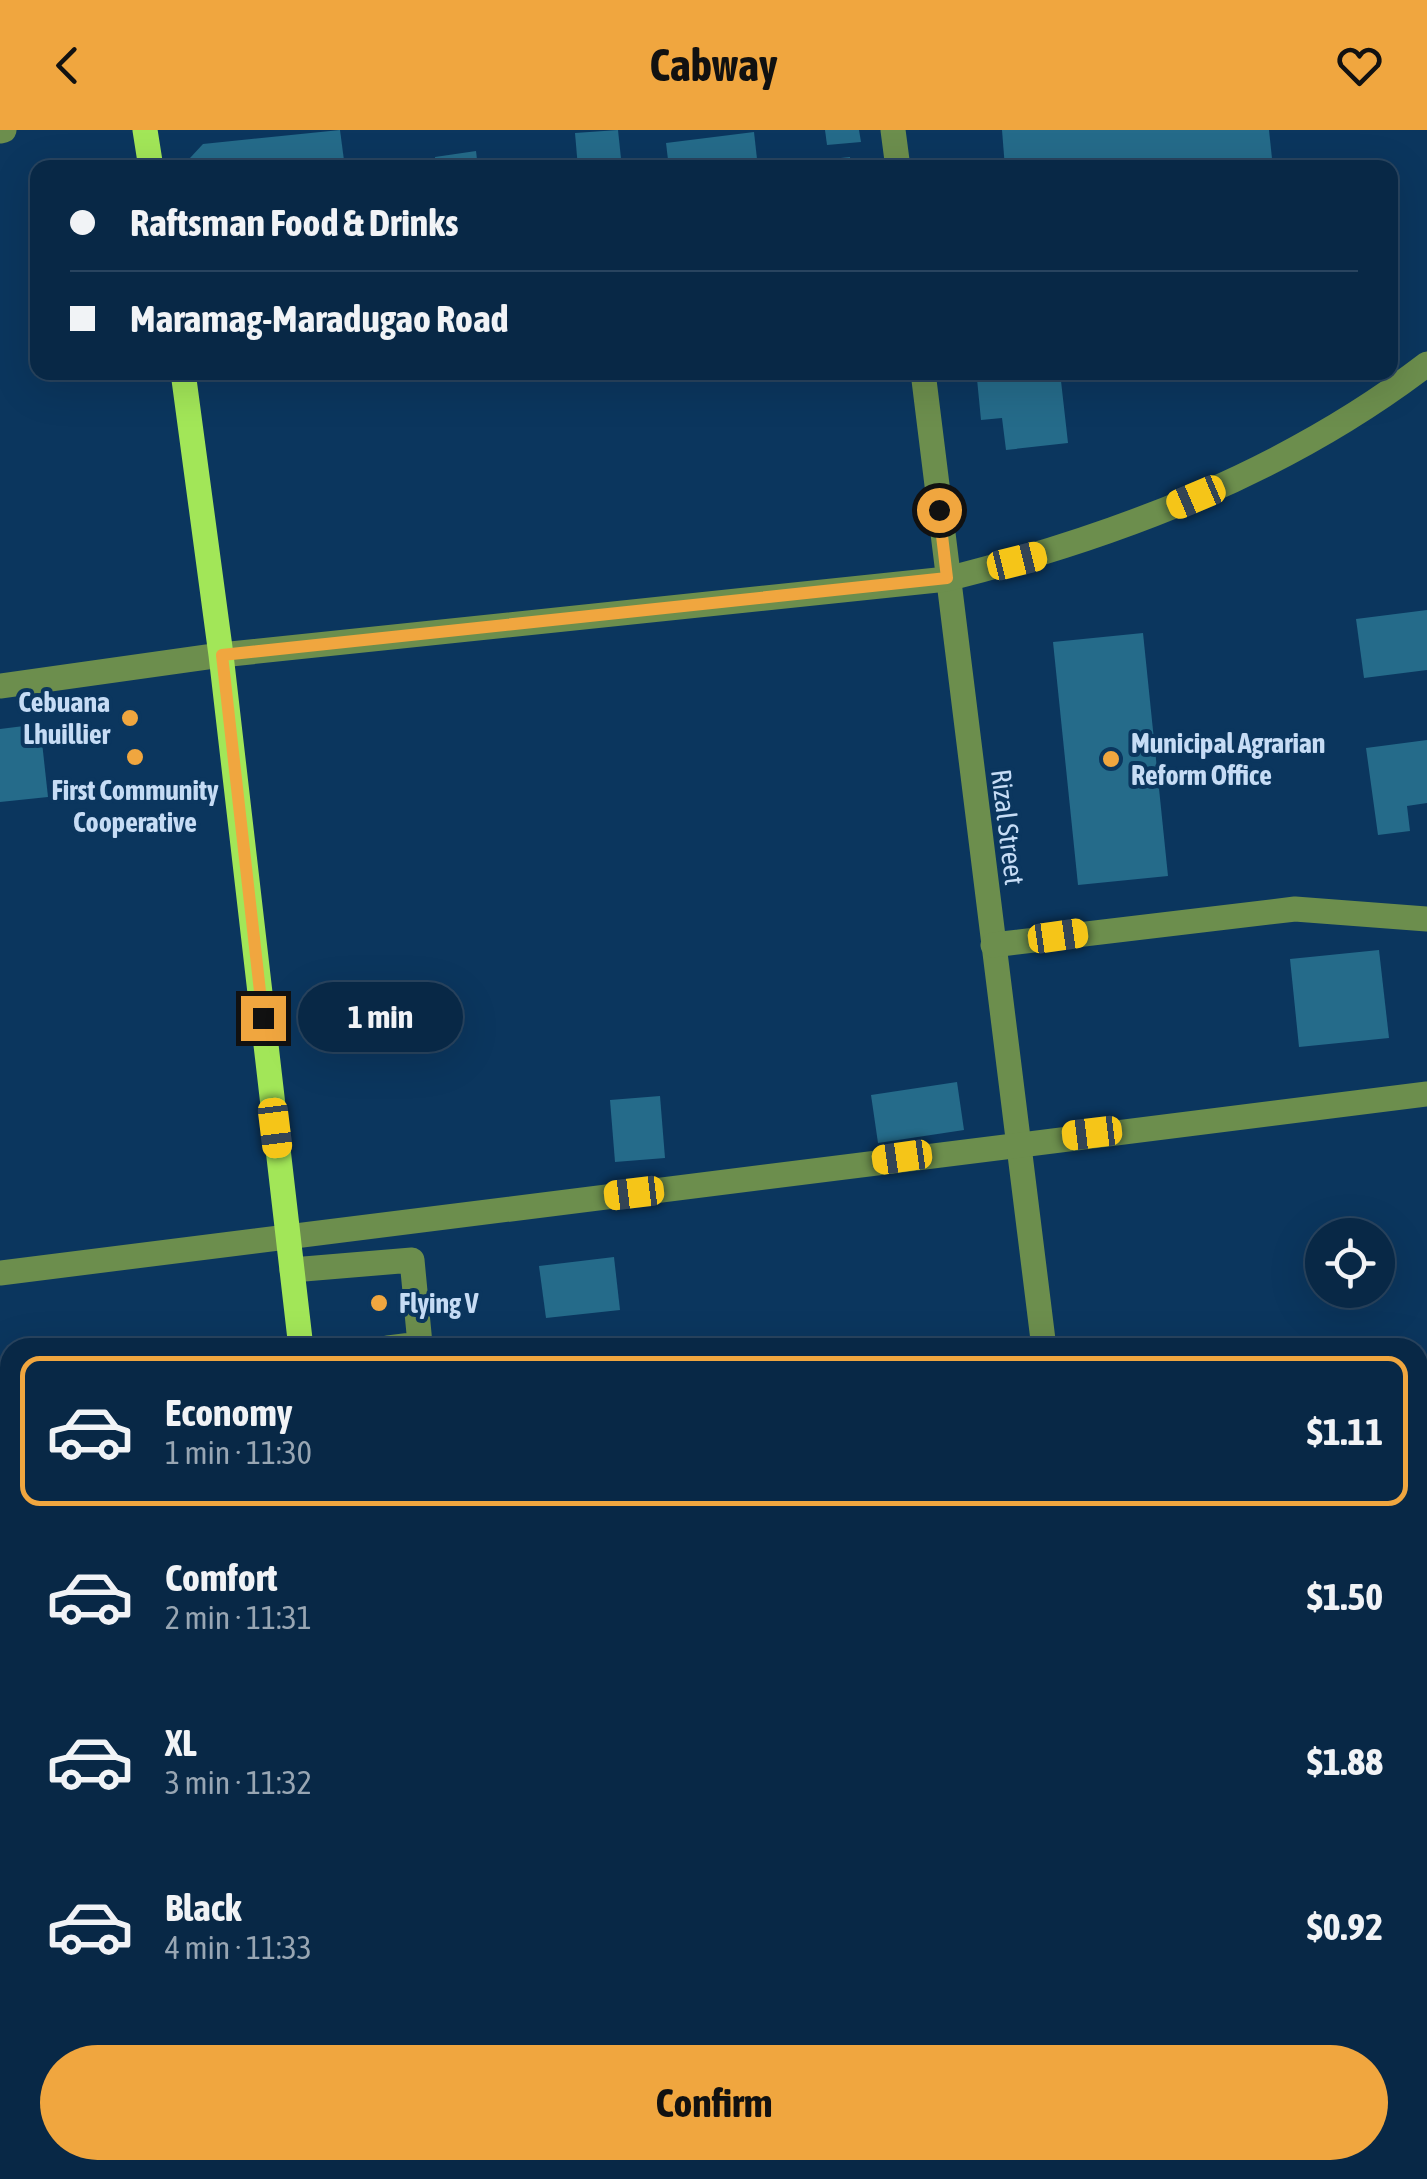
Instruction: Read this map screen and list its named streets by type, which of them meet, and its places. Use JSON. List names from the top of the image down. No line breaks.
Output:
{"streets":{"street":["Rizal Street"]},"places":["Cebuana Lhuillier","First Community Cooperative","Municipal Agrarian Reform Office","Flying V"],"page":{"header":"Cabway","banner":["Raftsman Food & Drinks","Maramag-Maradugao Road"],"bubble":"1 min","list":[{"name":"Economy","note":"1 min · 11:30","value":"$1.11"},{"name":"Comfort","note":"2 min · 11:31","value":"$1.50"},{"name":"XL","note":"3 min · 11:32","value":"$1.88"},{"name":"Black","note":"4 min · 11:33","value":"$0.92"}],"buttons":"Confirm"}}
